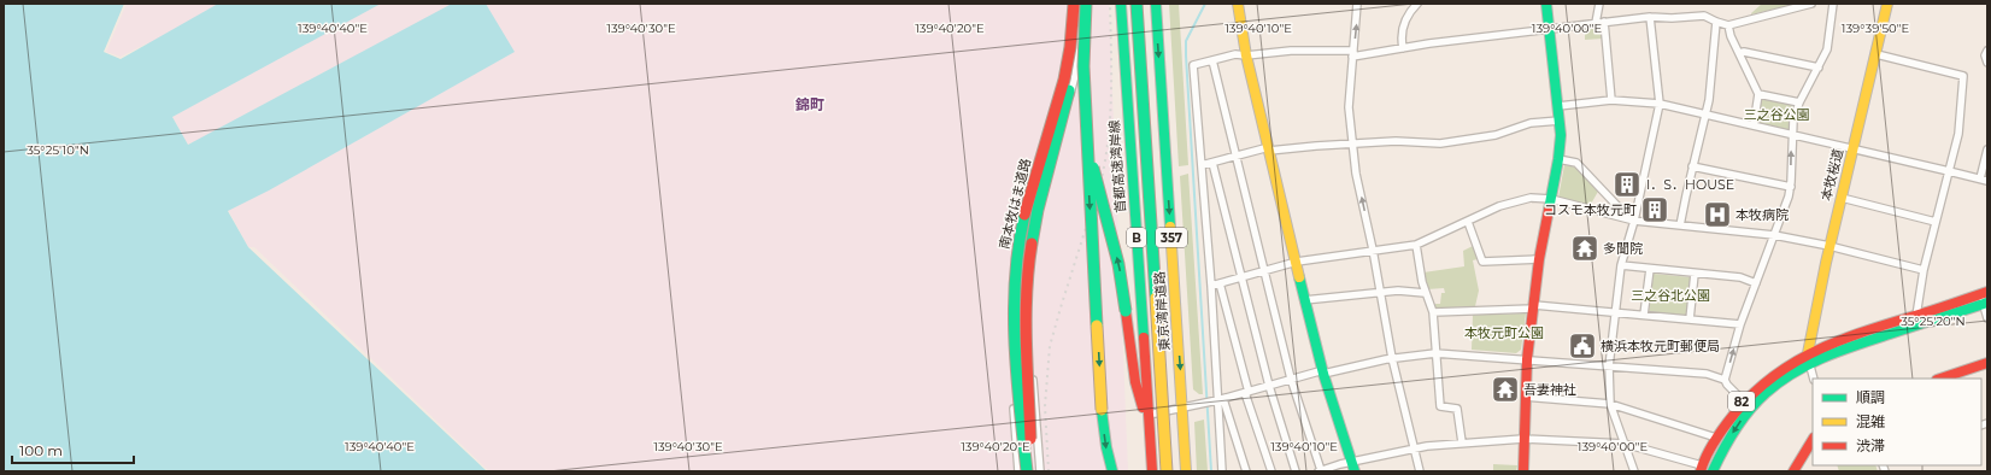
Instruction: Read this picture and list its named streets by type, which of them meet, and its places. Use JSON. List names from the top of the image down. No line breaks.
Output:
{"streets":{"main road":["首都高速湾岸線","本牧桜道","南本牧はま道路","B","357","東京湾岸道路","82"]},"crossings":[["本牧桜道","82"]],"districts":["錦町"],"parks":["三之谷公園","三之谷北公園","本牧元町公園"],"places":{"building":["I．S．HOUSE","コスモ本牧元町"],"hospital":["本牧病院"],"temple":["多聞院","吾妻神社"],"public building":["横浜本牧元町郵便局"]},"legend":["順調","混雑","渋滞"],"scale_bar":"100 m","coordinates":["139°40'40\"E","139°40'30\"E","139°40'20\"E","139°40'10\"E","139°40'00\"E","139°39'50\"E","35°25'10\"N","35°25'20\"N"]}
